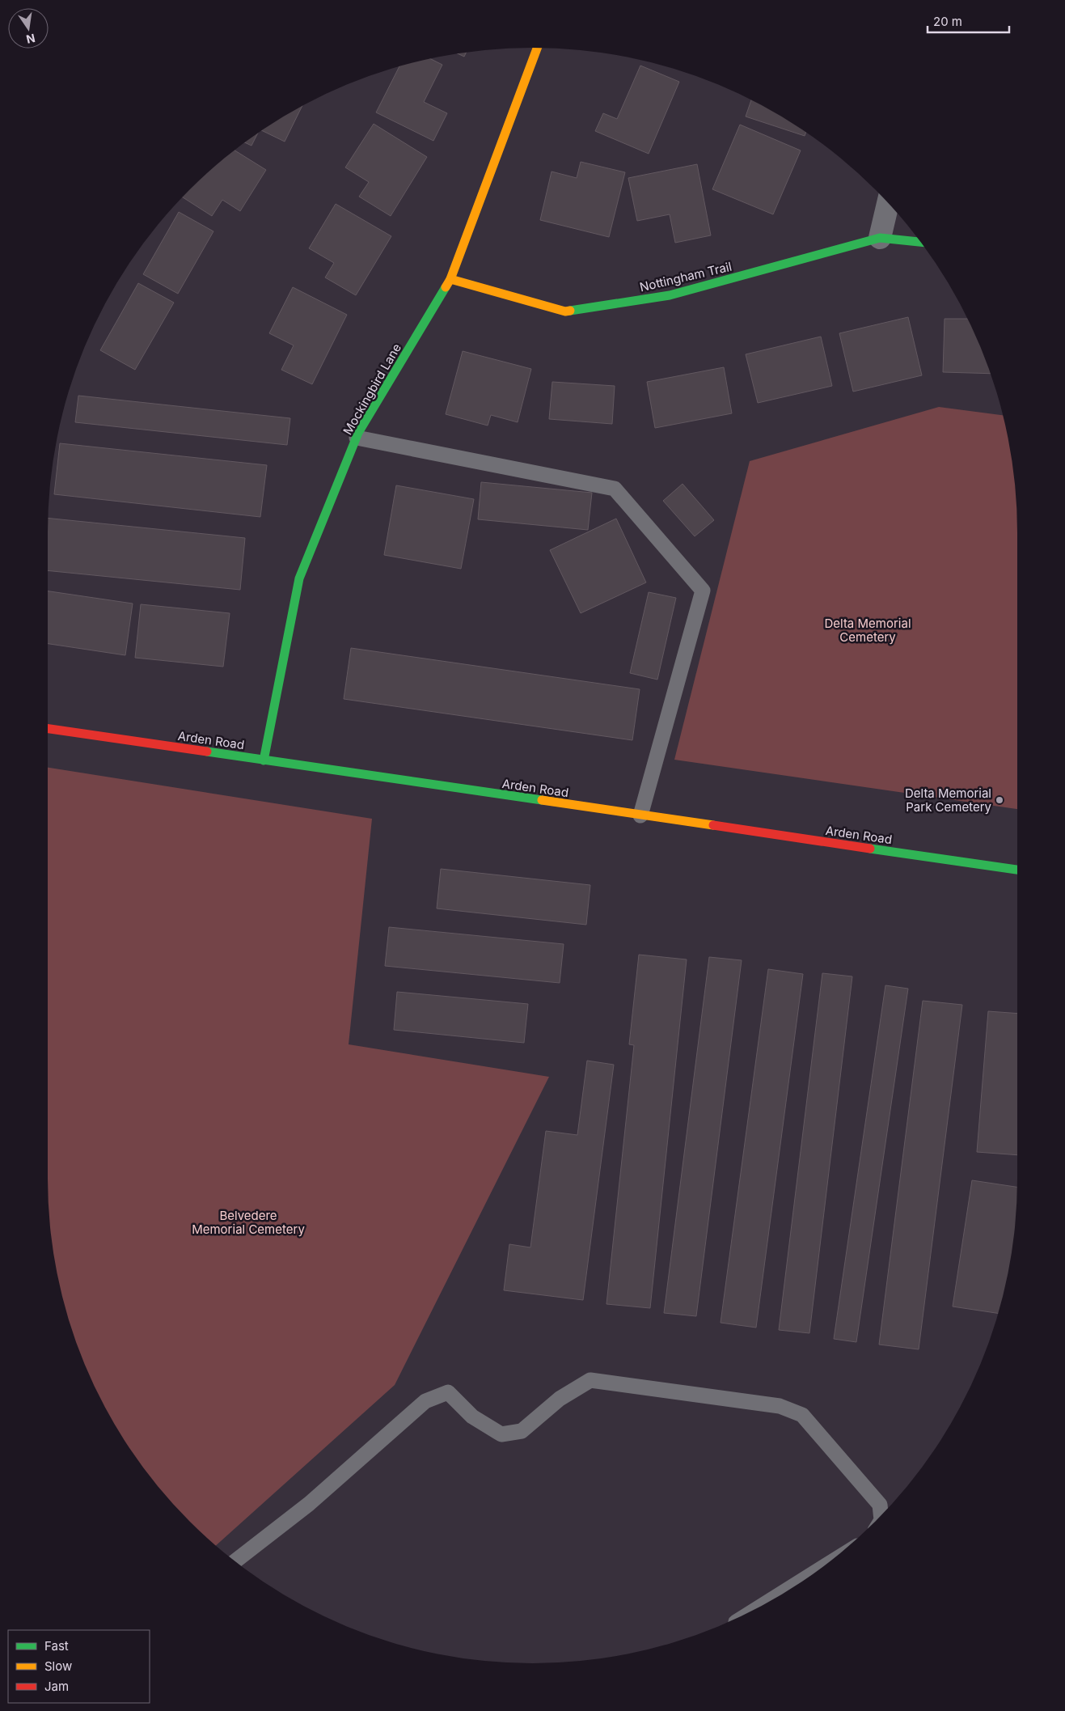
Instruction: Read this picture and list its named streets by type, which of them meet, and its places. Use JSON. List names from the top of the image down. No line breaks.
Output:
{"streets":{"street":["Nottingham Trail","Mockingbird Lane","Arden Road"]},"crossings":[["Nottingham Trail","Mockingbird Lane"],["Mockingbird Lane","Arden Road"]],"parks":["Delta Memorial Cemetery","Belvedere Memorial Cemetery"],"places":["Delta Memorial Park Cemetery"],"legend":["Fast","Slow","Jam"],"scale_bar":"20 m","north":"bottom"}
